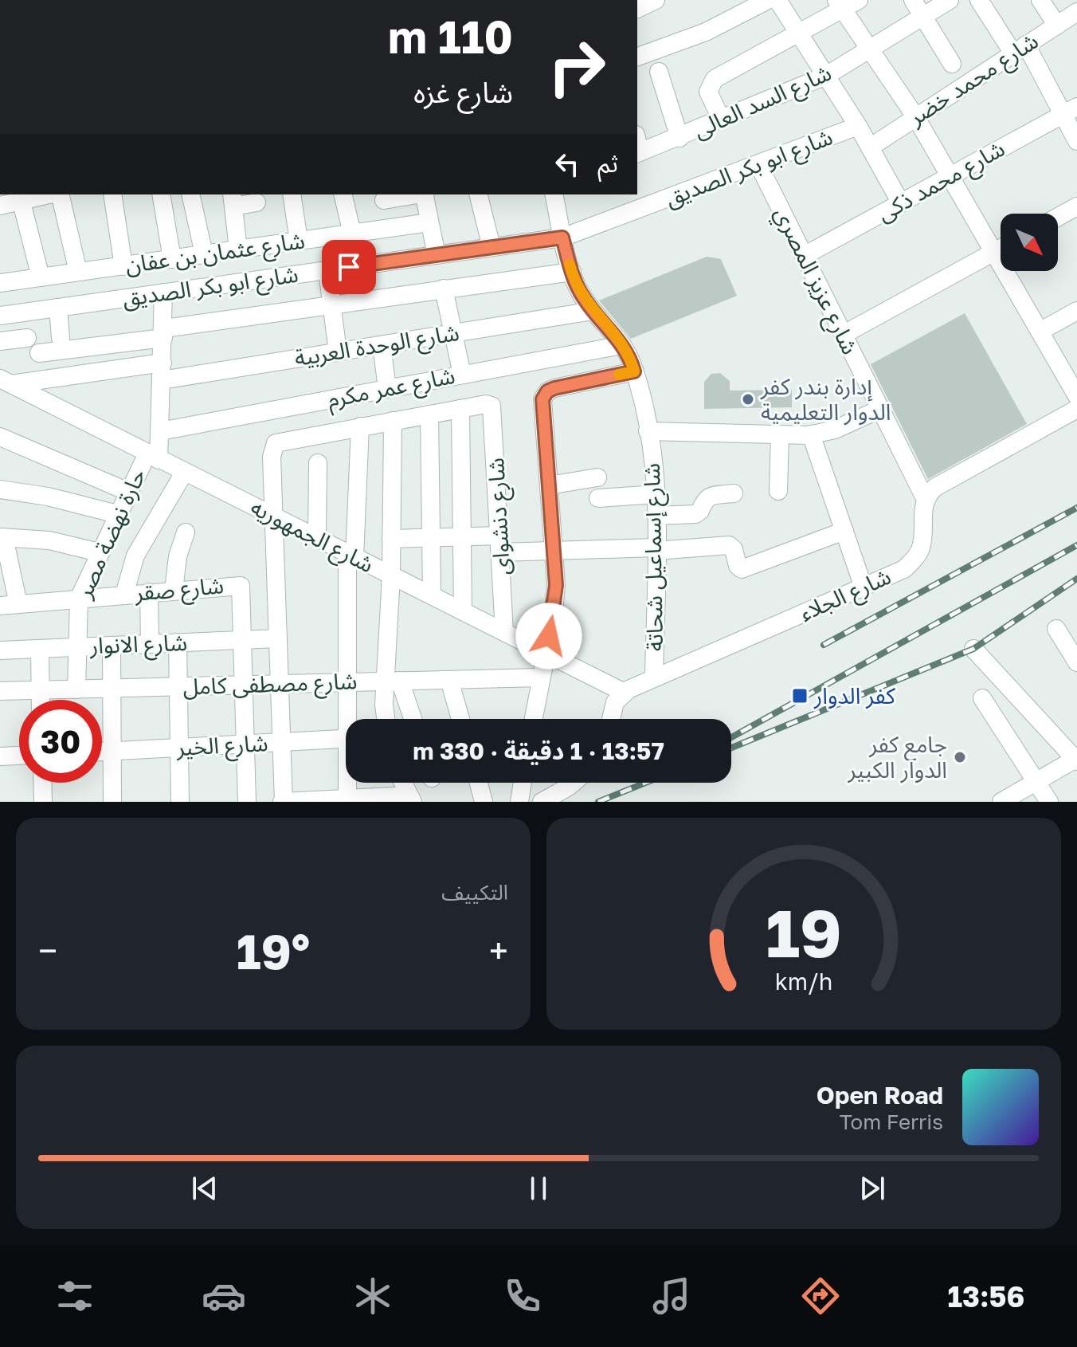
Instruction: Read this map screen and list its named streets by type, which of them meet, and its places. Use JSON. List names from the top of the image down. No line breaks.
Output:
{"streets":{"street":["شارع محمد خضر","شارع السد العالى","شارع ابو بكر الصديق","شارع محمد ذكى","شارع عثمان بن عفان","شارع عزيز المصري","شارع الوحدة العربية","شارع عمر مكرم","شارع دنشواى","حارة نهضة مصر","شارع الجمهوريه","شارع إسماعيل شحاتة","شارع صقر","شارع الجلاء","شارع الانوار","شارع مصطفى كامل","شارع الخير"]},"crossings":[["شارع ابو بكر الصديق","شارع عزيز المصري"],["شارع ابو بكر الصديق","شارع إسماعيل شحاتة"],["شارع محمد ذكى","شارع عزيز المصري"],["شارع عزيز المصري","شارع الجلاء"],["شارع الوحدة العربية","شارع الجمهوريه"],["شارع الوحدة العربية","شارع إسماعيل شحاتة"],["شارع عمر مكرم","شارع إسماعيل شحاتة"],["شارع دنشواى","شارع الجمهوريه"],["حارة نهضة مصر","شارع الجمهوريه"],["حارة نهضة مصر","شارع صقر"],["حارة نهضة مصر","شارع الانوار"],["حارة نهضة مصر","شارع مصطفى كامل"],["شارع الجمهوريه","شارع الجلاء"],["شارع إسماعيل شحاتة","شارع الجلاء"],["شارع صقر","شارع الانوار"]],"places":{"other":["إدارة بندر كفر الدوار التعليمية","جامع كفر الدوار الكبير"],"transit":["كفر الدوار"]},"north":"bottom right","page":{"turn":["110 m","شارع غزه"],"then":"ثم","limit":"30","trip":"13:57 · 1 دقيقة · 330 m","tile":"التكييف","heat":["−","19°","+"],"song":["Open Road","Tom Ferris"],"tabs":"13:56","gauge":["19","km/h"]}}
